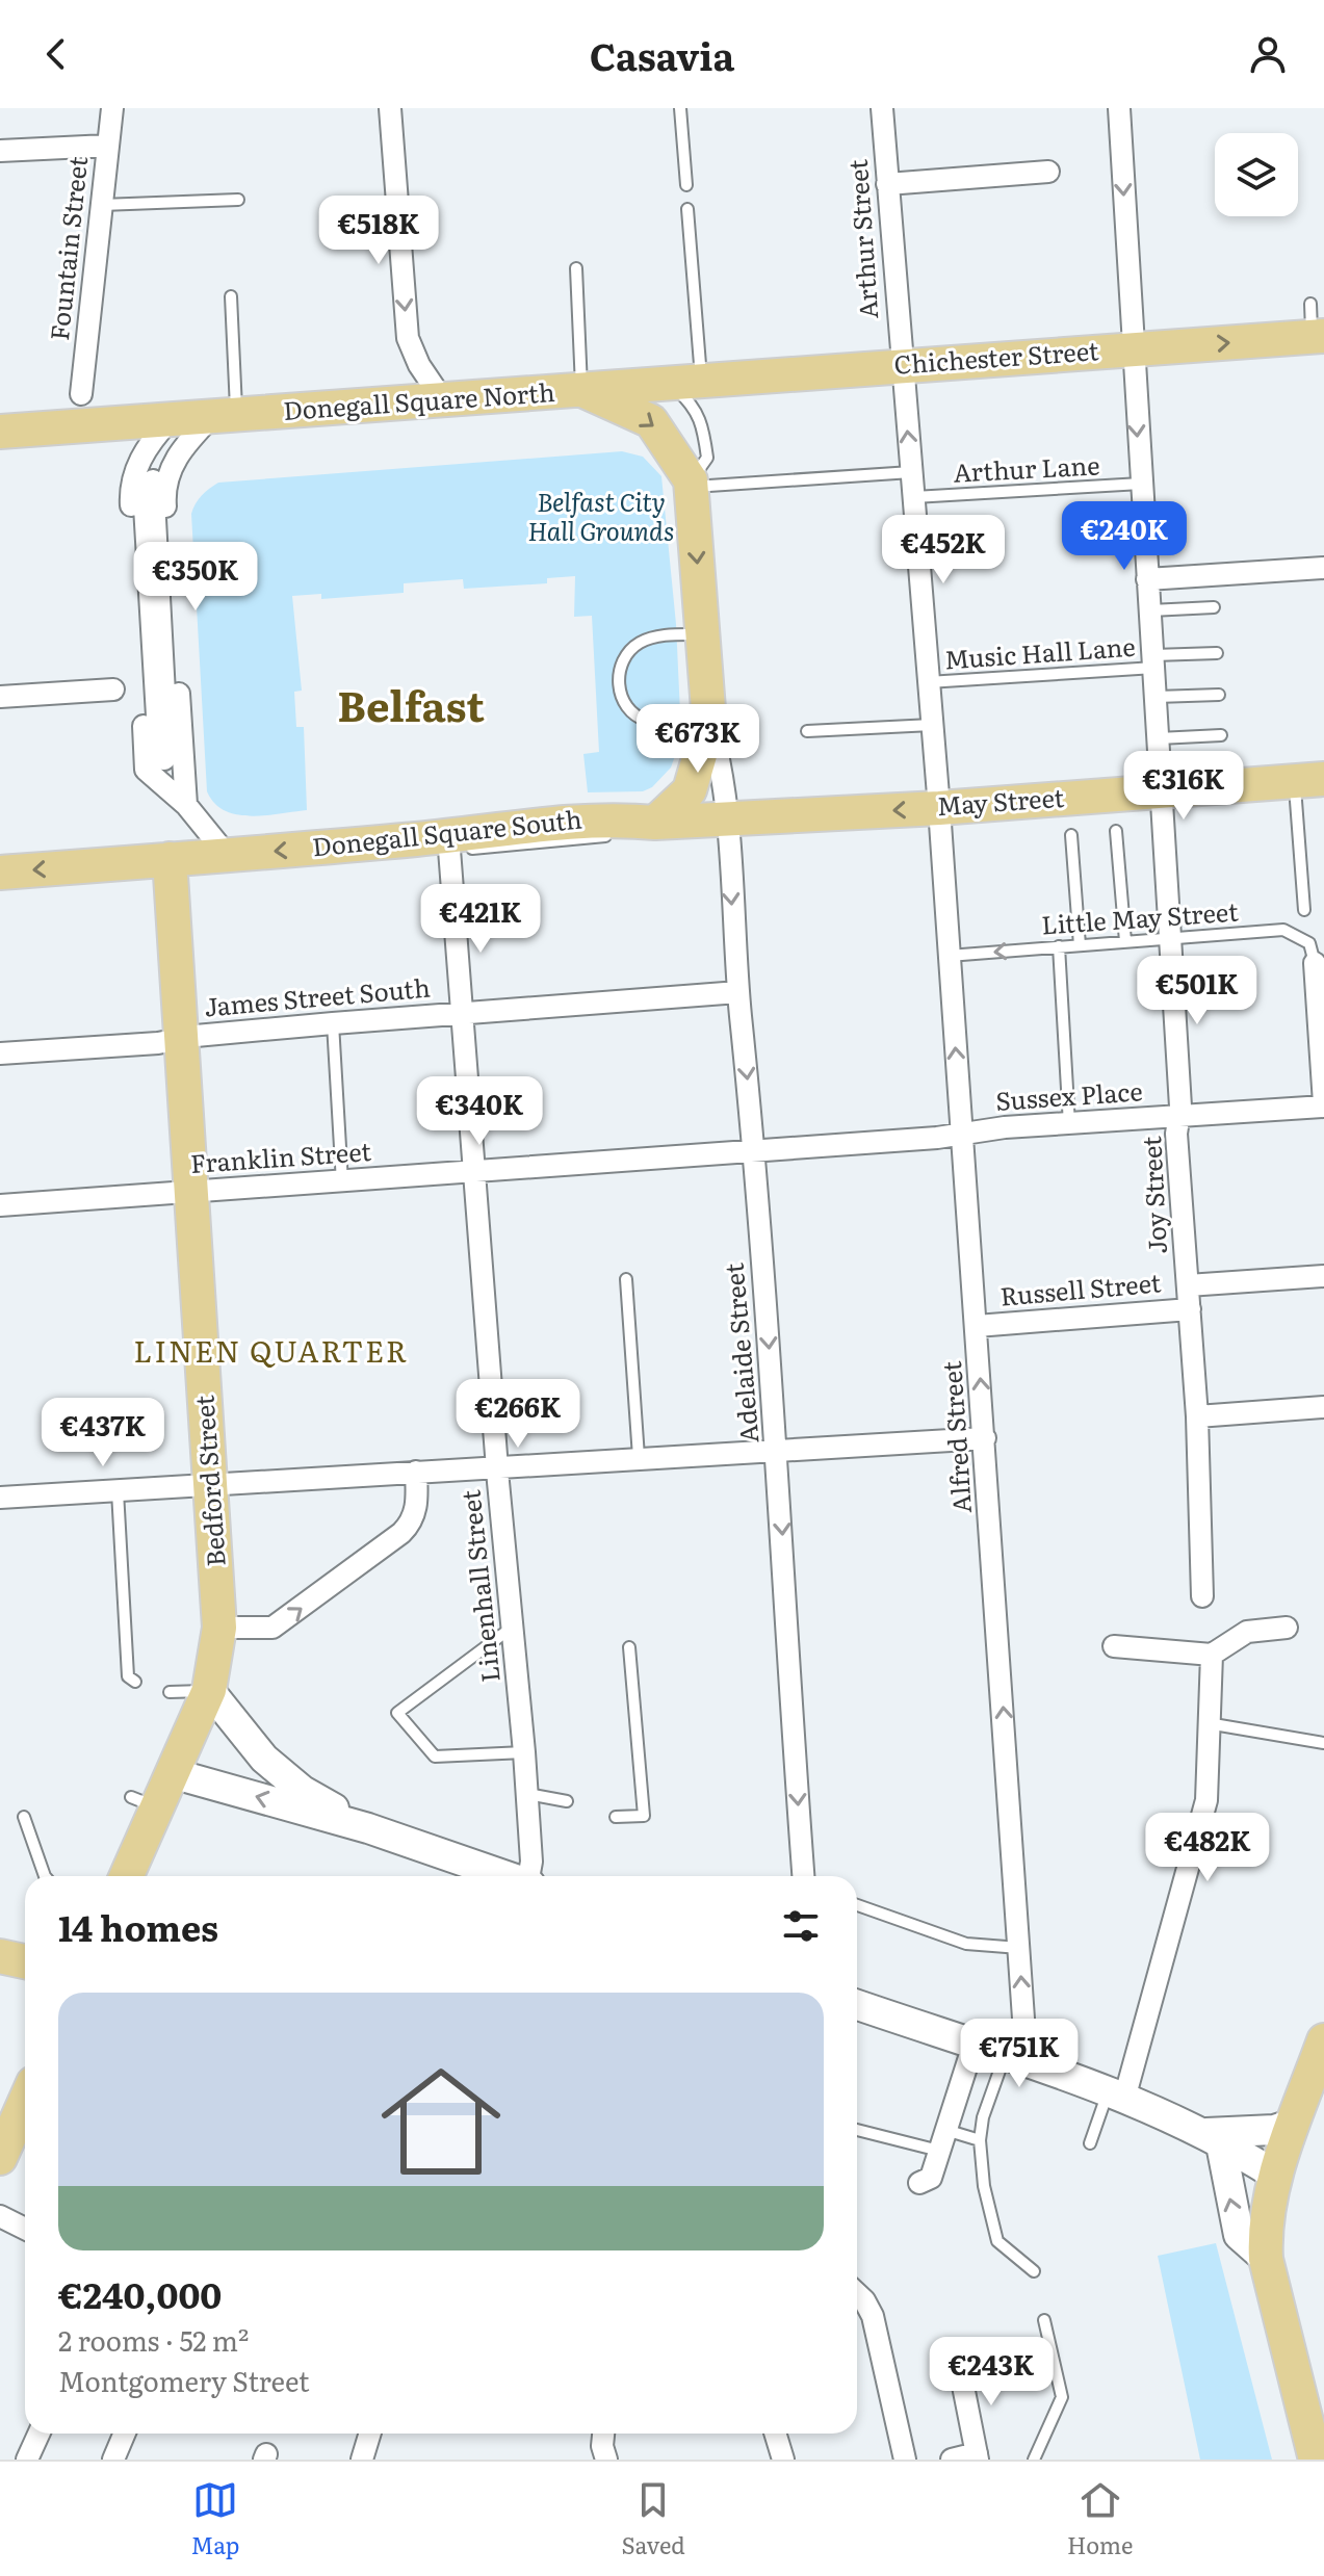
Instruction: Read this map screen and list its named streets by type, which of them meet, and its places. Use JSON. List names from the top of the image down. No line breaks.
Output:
{"streets":{"main road":["Chichester Street","Donegall Square North","May Street","Donegall Square South","Bedford Street"],"street":["Arthur Street","Fountain Street","James Street South","Sussex Place","Franklin Street","Joy Street","Russell Street","Adelaide Street","Alfred Street","Linenhall Street"],"lane":["Arthur Lane","Music Hall Lane","Little May Street"]},"crossings":[["Arthur Street","Chichester Street"],["Arthur Street","Arthur Lane"],["Arthur Street","Alfred Street"],["Chichester Street","Donegall Square North"],["Chichester Street","Joy Street"],["Arthur Lane","Joy Street"],["Arthur Lane","Alfred Street"],["Music Hall Lane","Joy Street"],["Music Hall Lane","Alfred Street"],["May Street","Donegall Square South"],["May Street","Joy Street"],["May Street","Adelaide Street"],["May Street","Alfred Street"],["Donegall Square South","Adelaide Street"],["Donegall Square South","Bedford Street"],["Donegall Square South","Linenhall Street"],["Little May Street","Joy Street"],["Little May Street","Alfred Street"],["James Street South","Adelaide Street"],["James Street South","Bedford Street"],["James Street South","Linenhall Street"],["Sussex Place","Franklin Street"],["Sussex Place","Joy Street"],["Sussex Place","Alfred Street"],["Franklin Street","Adelaide Street"],["Franklin Street","Alfred Street"],["Franklin Street","Bedford Street"],["Franklin Street","Linenhall Street"],["Joy Street","Russell Street"],["Russell Street","Alfred Street"]],"one_way":["May Street","Donegall Square South","Adelaide Street","Alfred Street"],"districts":["Belfast","LINEN QUARTER"],"parks":["Belfast City Hall Grounds"],"page":{"header":"Casavia","price":["€518K","€240K","€452K","€350K","€673K","€316K","€421K","€501K","€340K","€266K","€437K","€482K","€751K","€243K"],"heading":"14 homes","list":[{"name":"€240,000","note":"2 rooms · 52 m² · Montgomery Street"}],"tabs":["Map","Saved","Home"]}}
